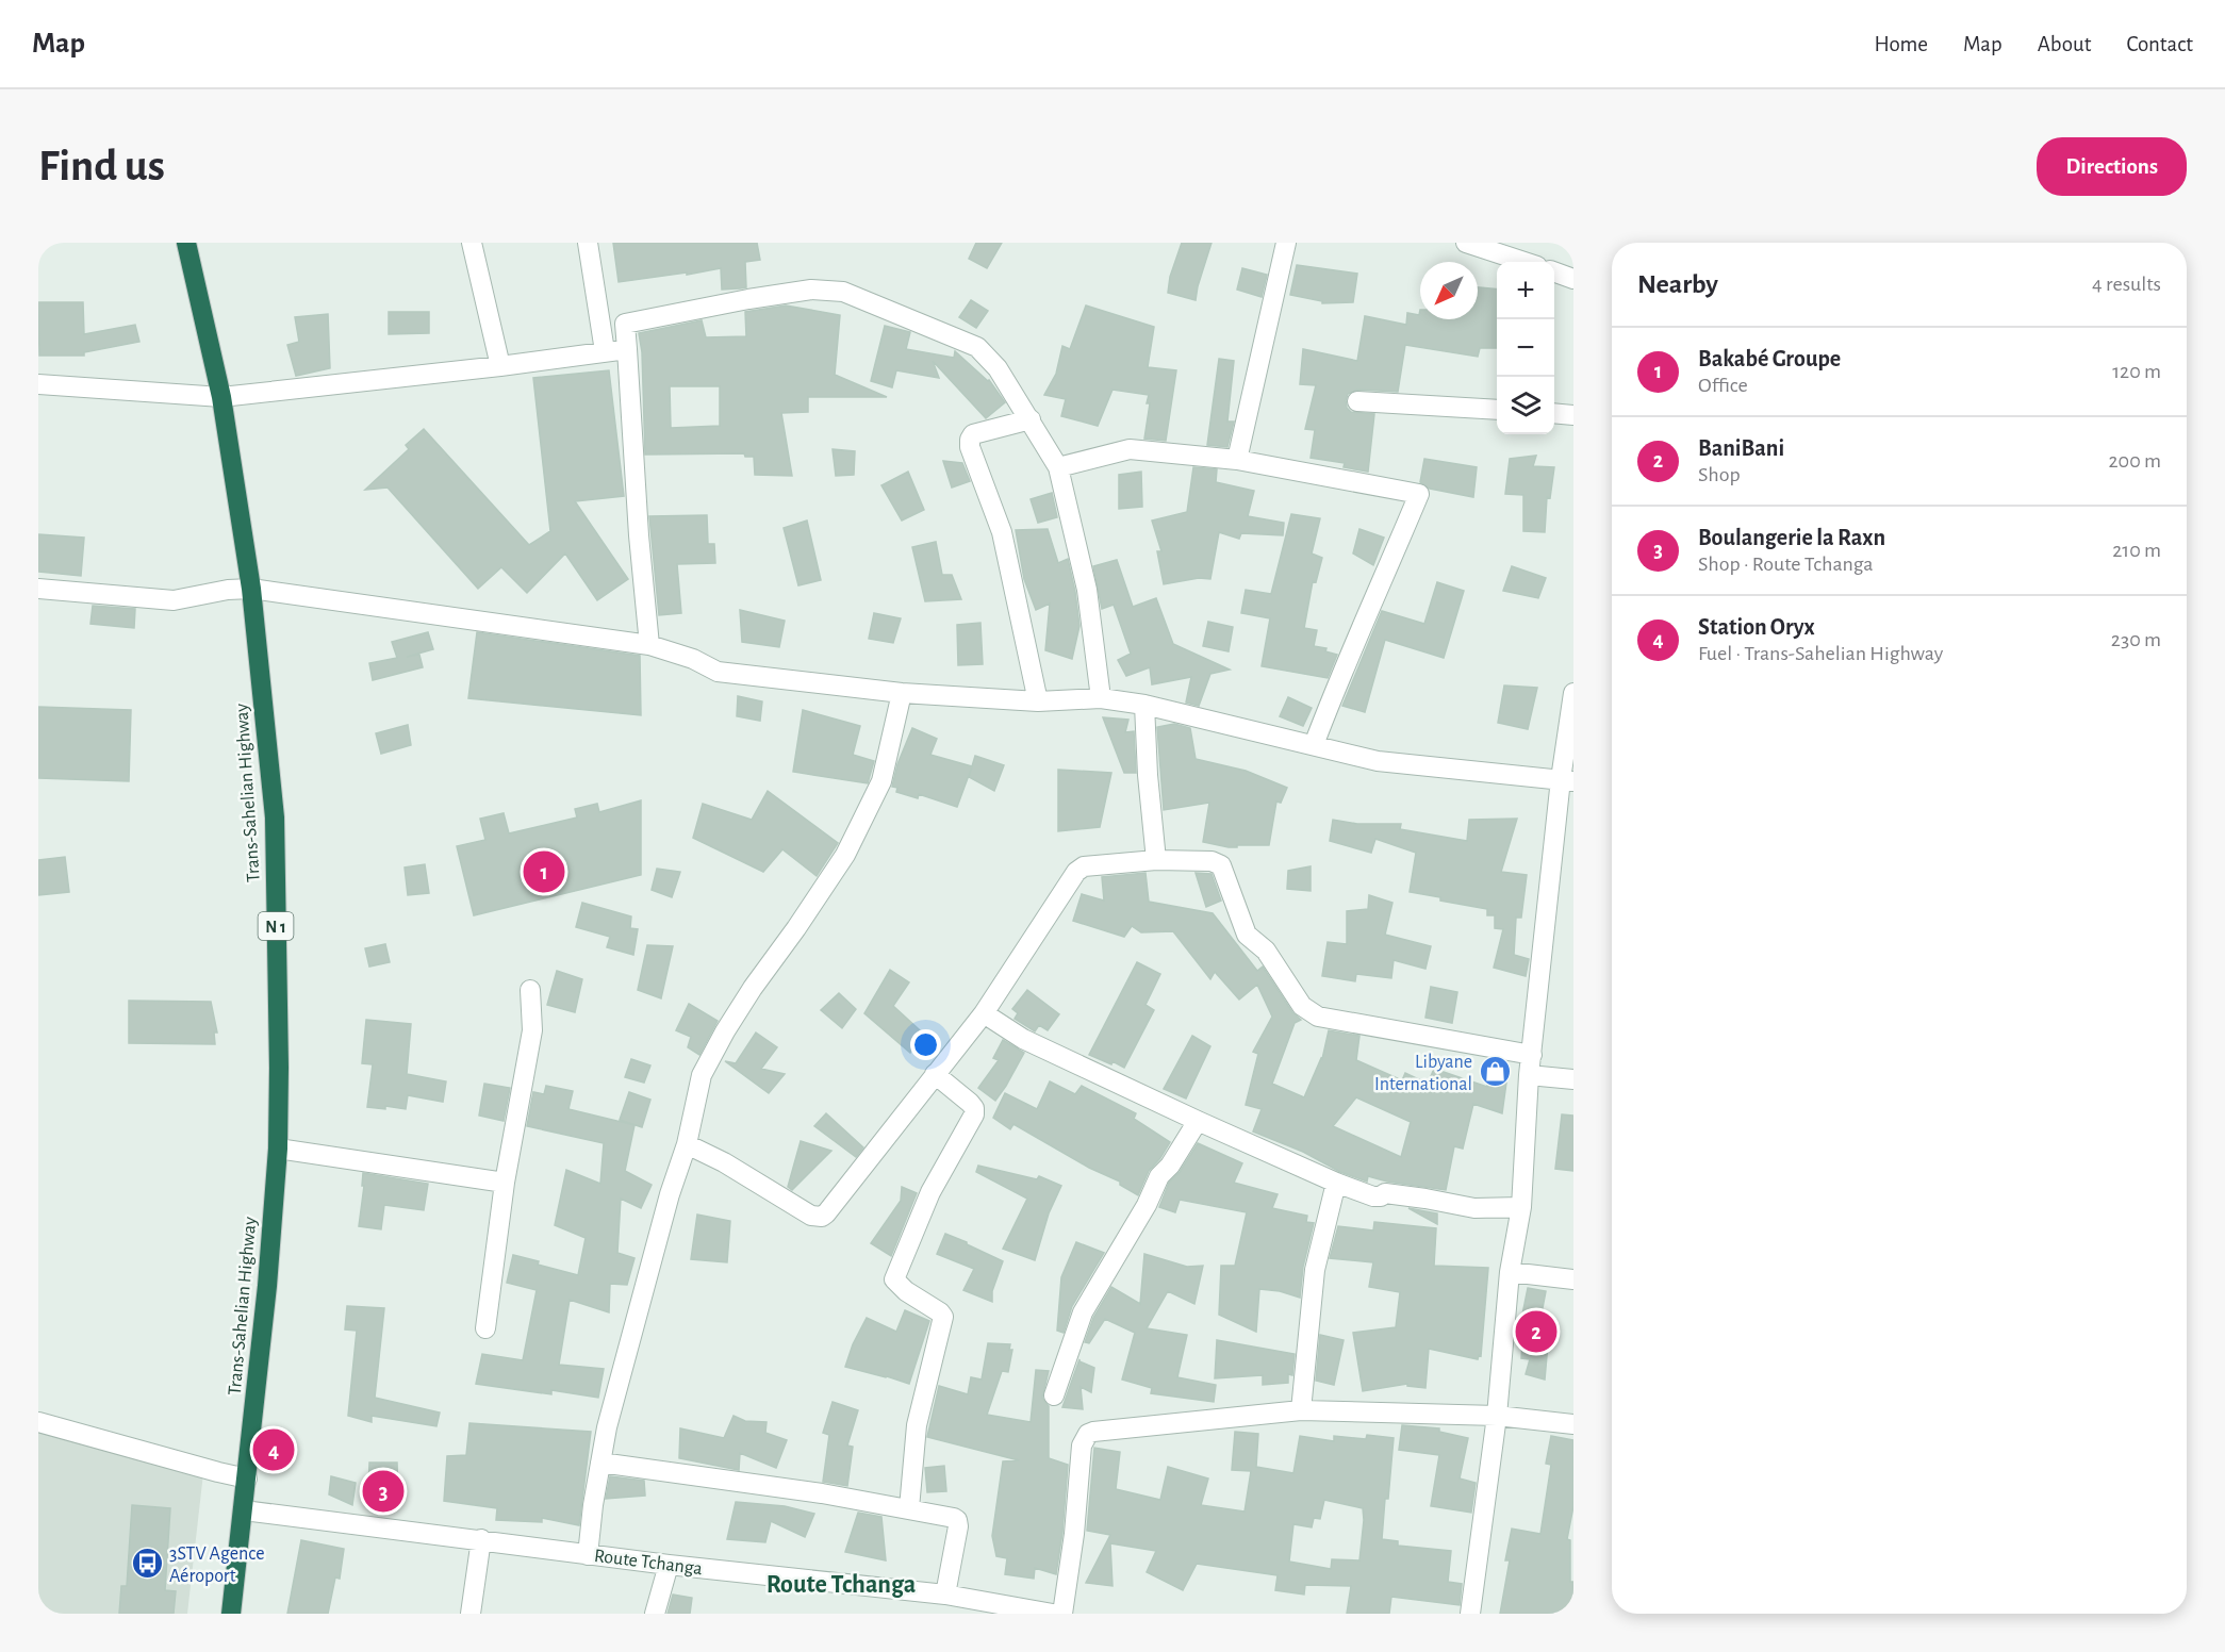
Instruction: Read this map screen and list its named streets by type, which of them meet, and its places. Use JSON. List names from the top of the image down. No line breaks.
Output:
{"streets":{"highway":["Trans-Sahelian Highway","N 1"],"street":["Route Tchanga"]},"crossings":[["Trans-Sahelian Highway","Route Tchanga"]],"districts":["Route Tchanga"],"places":{"shop":["Libyane International"],"bus stop":["3STV Agence Aéroport"]},"north":"bottom left","page":{"header":"Map","nav":["Home","Map","About","Contact"],"buttons":"Directions","title":"Find us","heading":["Nearby","4 results"],"map_buttons":["+","−"],"list":[{"mark":"1","name":"Bakabé Groupe","note":"Office","value":"120 m"},{"mark":"2","name":"BaniBani","note":"Shop","value":"200 m"},{"mark":"3","name":"Boulangerie la Raxn","note":"Shop · Route Tchanga","value":"210 m"},{"mark":"4","name":"Station Oryx","note":"Fuel · Trans-Sahelian Highway","value":"230 m"}],"pins":["1","2","4","3"]}}
